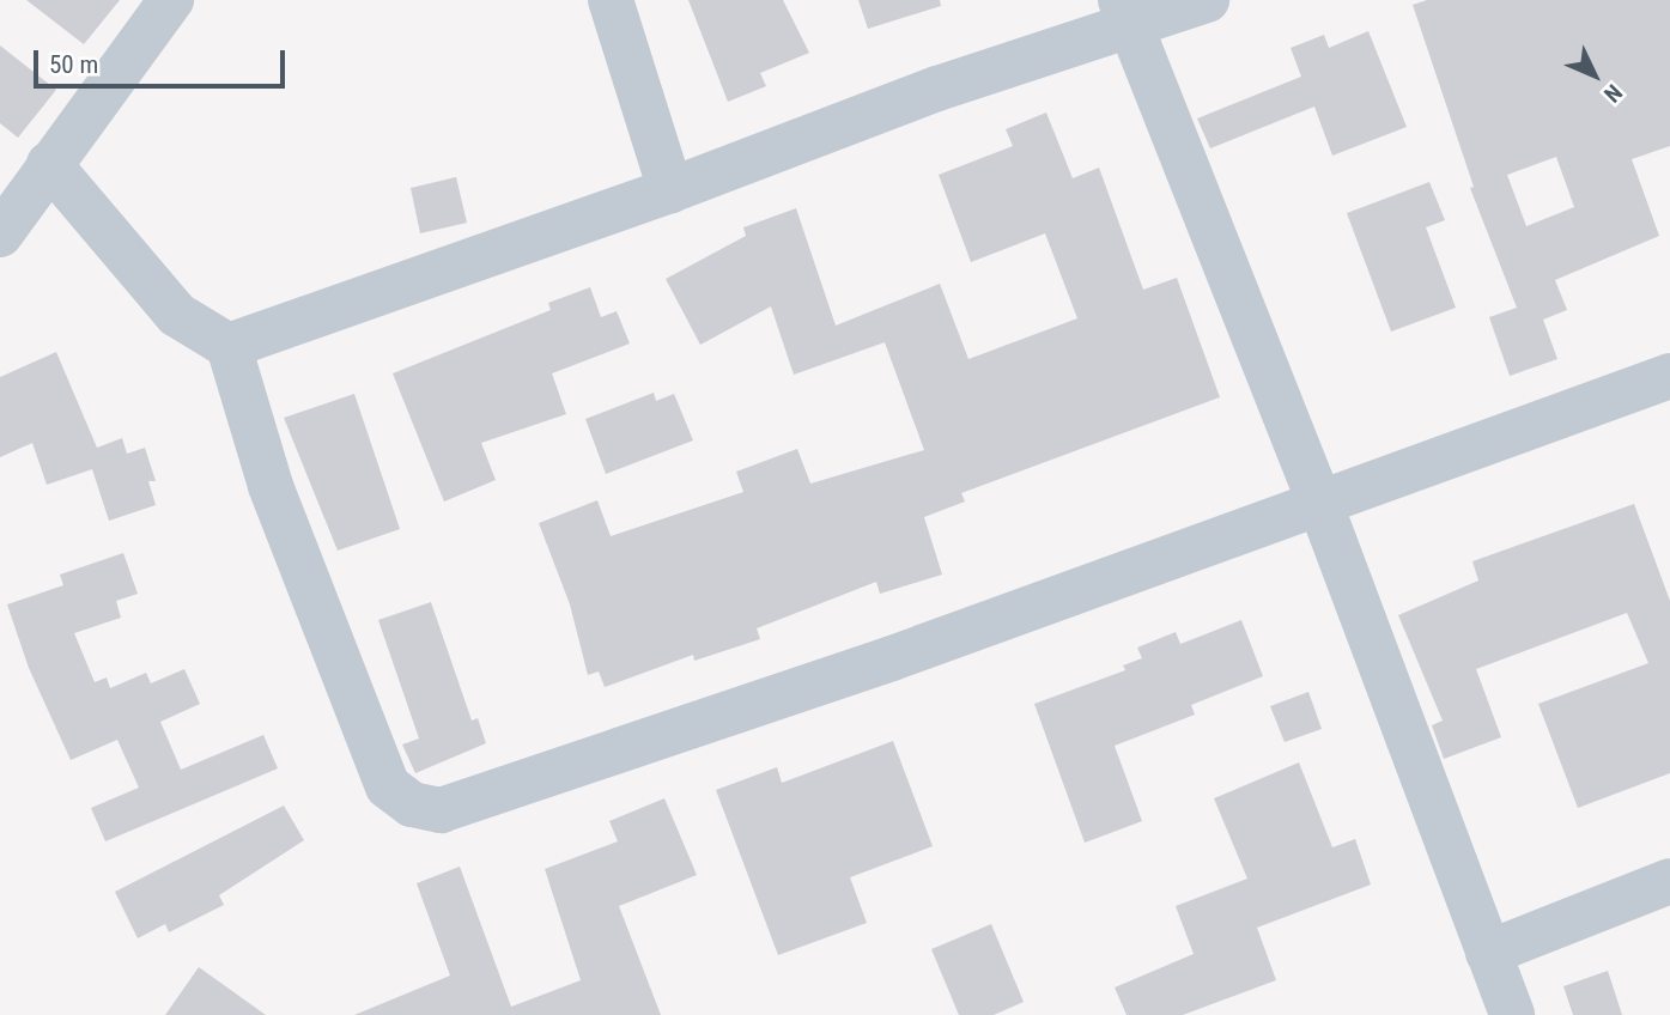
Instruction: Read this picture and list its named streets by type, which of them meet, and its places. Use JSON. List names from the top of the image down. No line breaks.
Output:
{"scale_bar":"50 m","north":"bottom right"}
